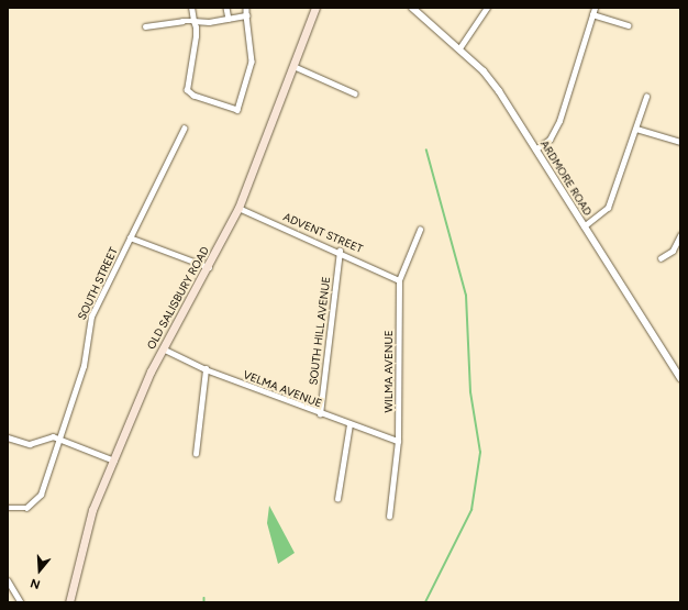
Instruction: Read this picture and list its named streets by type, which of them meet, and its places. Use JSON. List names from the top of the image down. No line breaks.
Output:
{"streets":{"main road":["OLD SALISBURY ROAD"],"street":["ARDMORE ROAD","ADVENT STREET","SOUTH STREET","SOUTH HILL AVENUE","WILMA AVENUE","VELMA AVENUE"]},"crossings":[["ADVENT STREET","OLD SALISBURY ROAD"],["ADVENT STREET","SOUTH HILL AVENUE"],["ADVENT STREET","WILMA AVENUE"],["OLD SALISBURY ROAD","VELMA AVENUE"],["SOUTH HILL AVENUE","VELMA AVENUE"],["WILMA AVENUE","VELMA AVENUE"]],"north":"bottom"}
